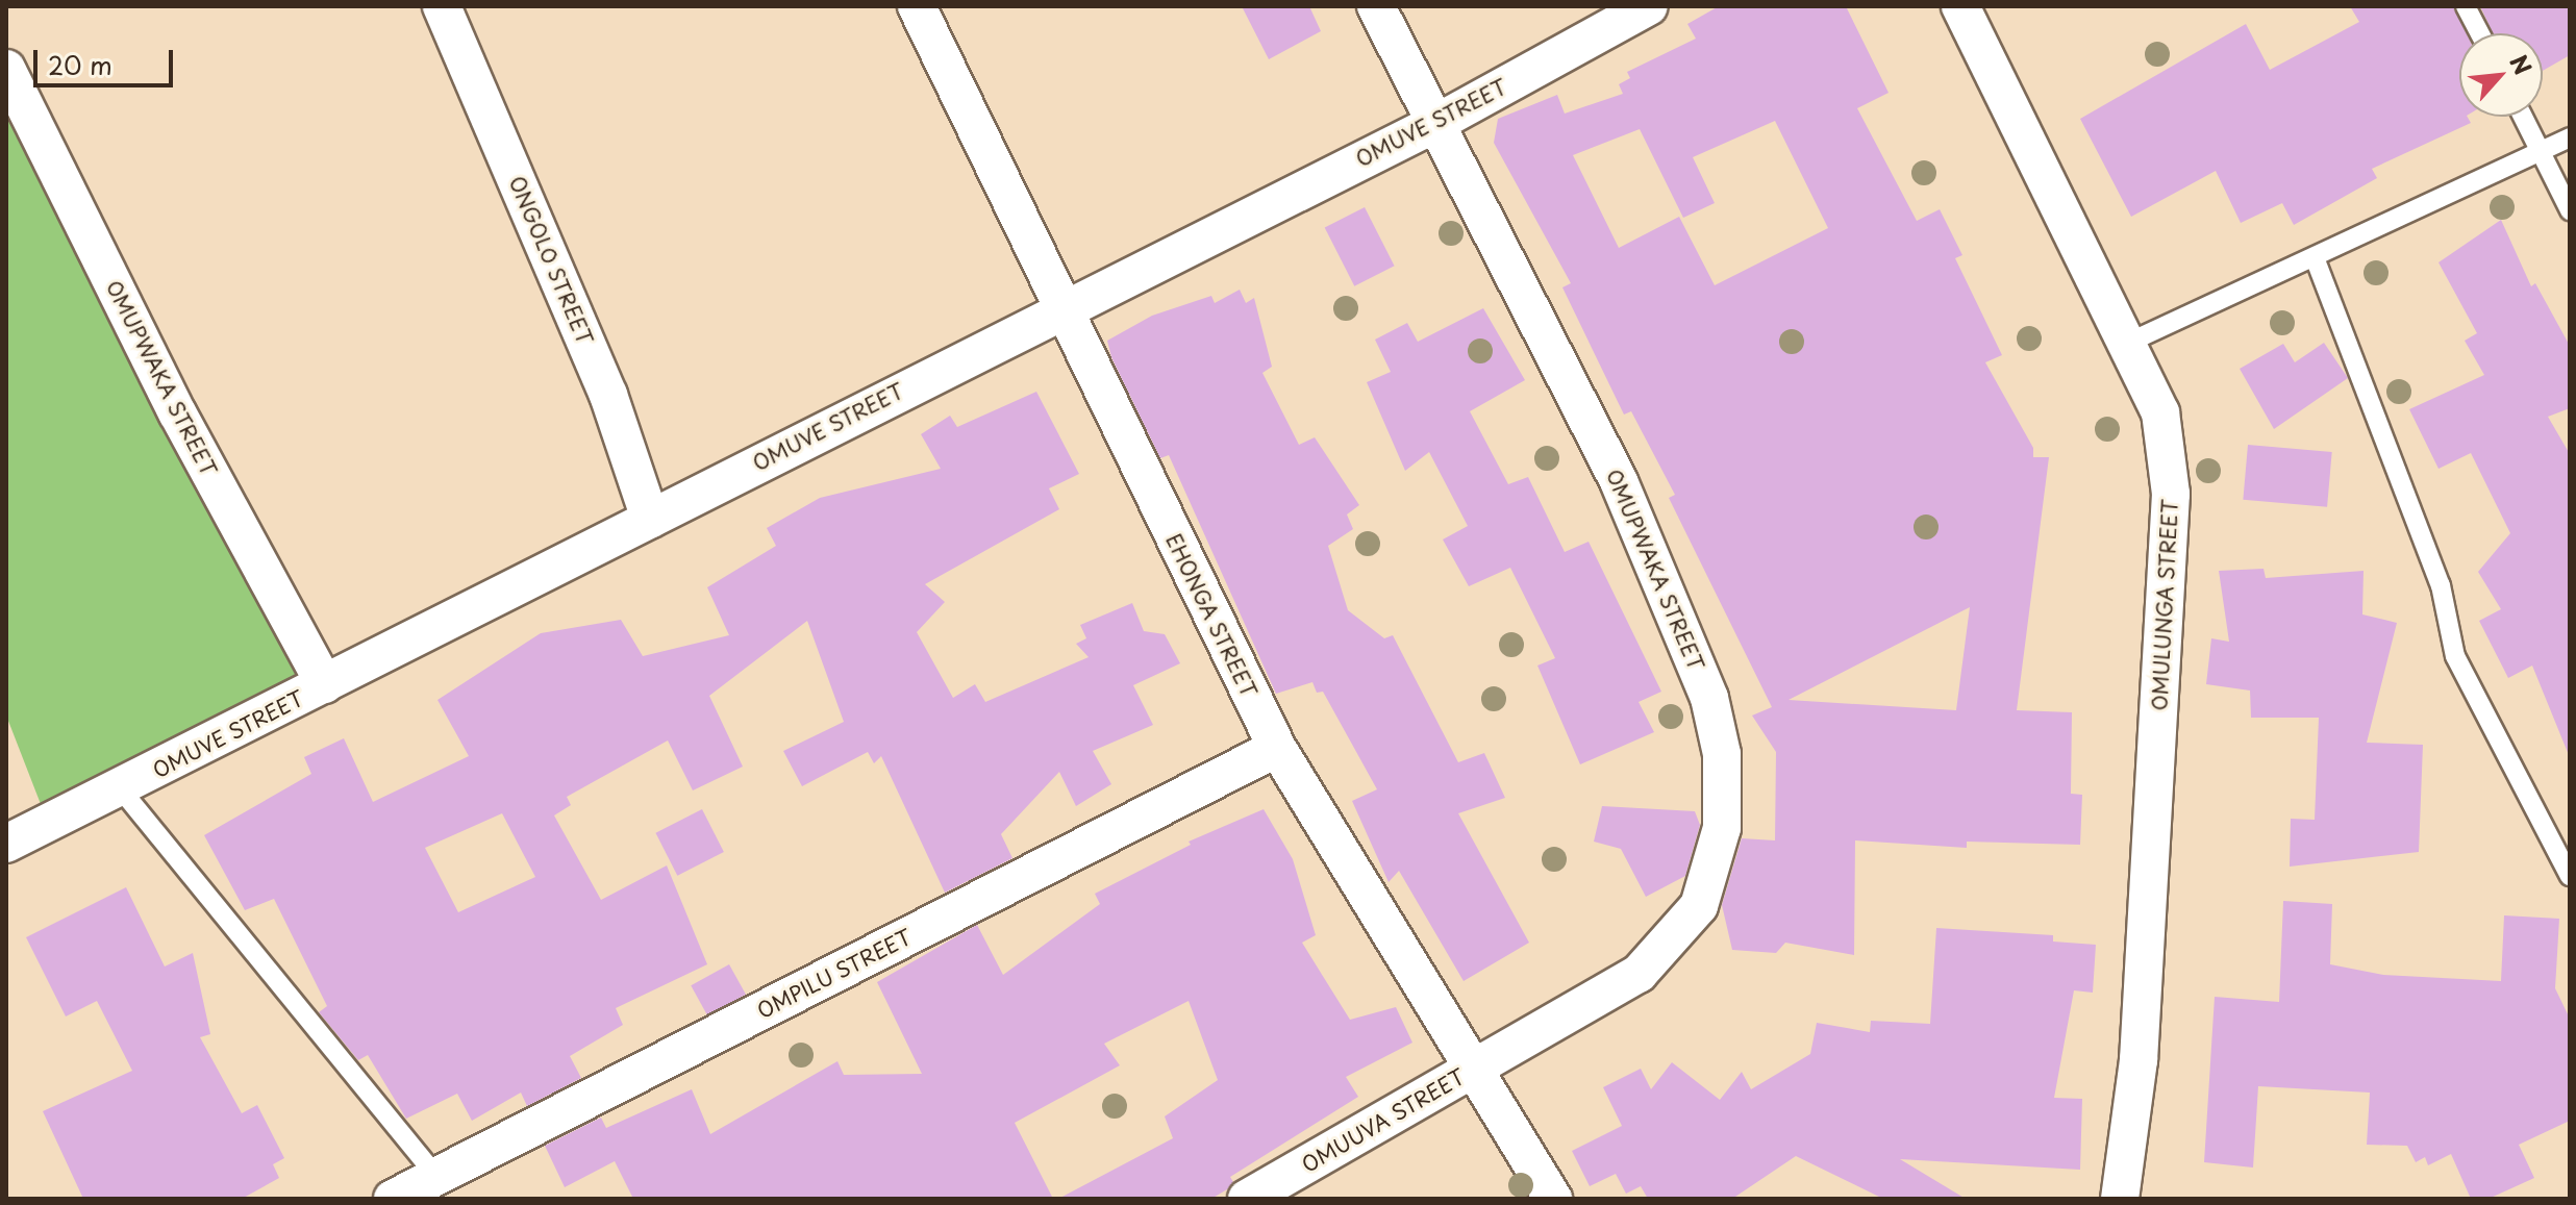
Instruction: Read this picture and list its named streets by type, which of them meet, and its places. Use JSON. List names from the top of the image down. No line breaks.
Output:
{"streets":{"street":["OMUVE STREET","ONGOLO STREET","OMUPWAKA STREET","OMULUNGA STREET","EHONGA STREET","OMPILU STREET","OMUUVA STREET"]},"crossings":[["OMUVE STREET","ONGOLO STREET"],["OMUVE STREET","OMUPWAKA STREET"],["OMUVE STREET","EHONGA STREET"],["OMUPWAKA STREET","EHONGA STREET"],["OMUPWAKA STREET","OMUUVA STREET"],["EHONGA STREET","OMPILU STREET"],["EHONGA STREET","OMUUVA STREET"]],"scale_bar":"20 m","north":"top right"}
